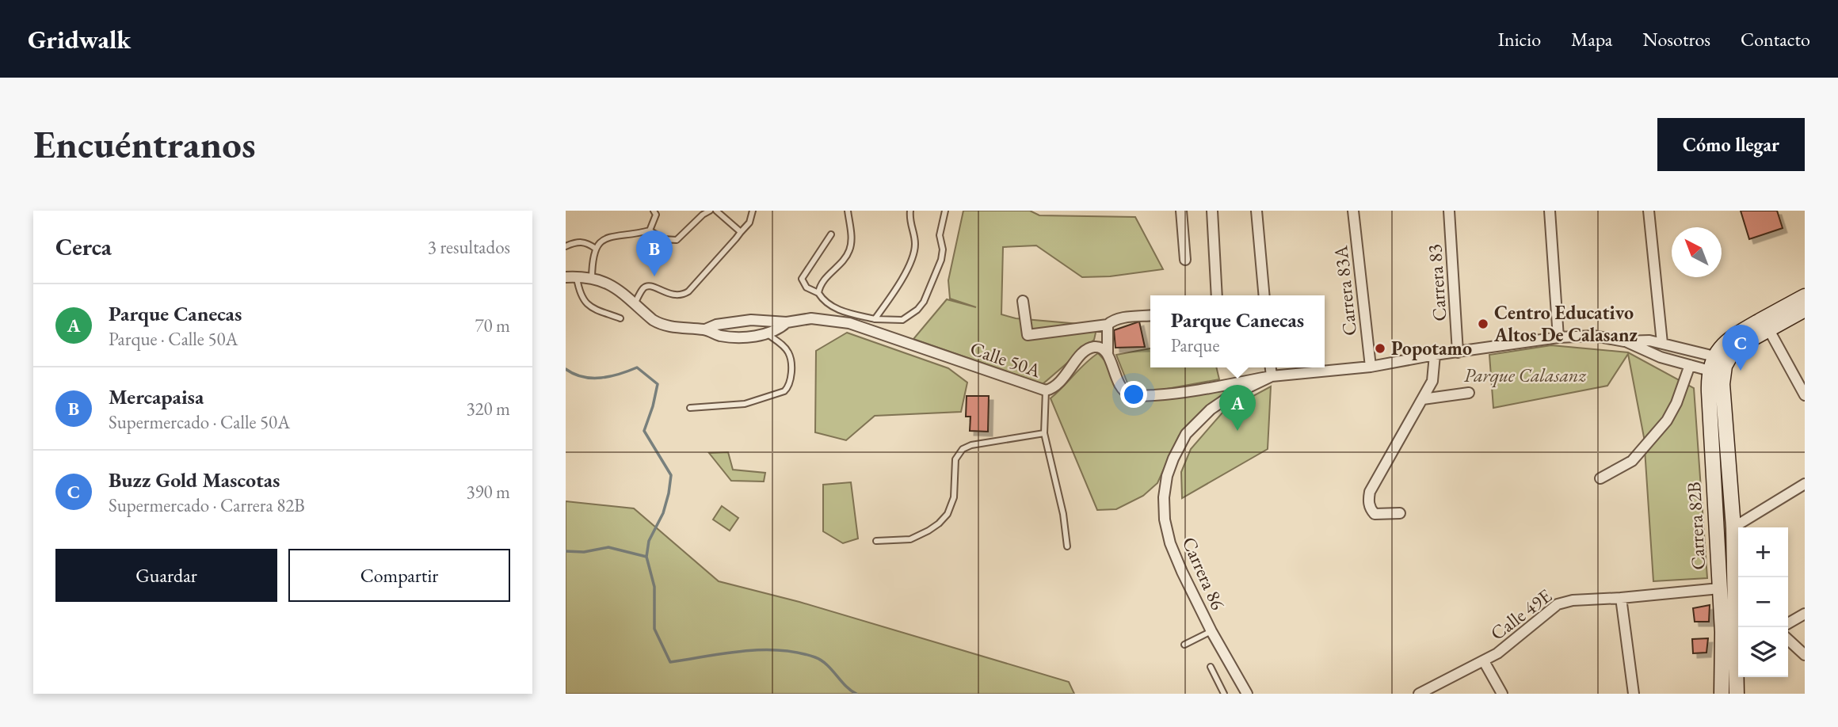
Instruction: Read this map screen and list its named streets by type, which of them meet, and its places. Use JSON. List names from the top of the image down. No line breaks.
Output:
{"streets":{"street":["Carrera 83","Carrera 83A","Calle 50A","Carrera 82B","Carrera 86","Calle 49E"]},"crossings":[["Carrera 82B","Calle 49E"]],"parks":["Parque Calasanz"],"places":["Centro Educativo Altos De Calasanz","Popotamo"],"north":"top left","page":{"header":"Gridwalk","nav":["Inicio","Mapa","Nosotros","Contacto"],"buttons":["Cómo llegar",["Guardar","Compartir"]],"title":"Encuéntranos","heading":["Cerca","3 resultados"],"pins":["B","C","A"],"list":[{"mark":"A","name":"Parque Canecas","note":"Parque · Calle 50A","value":"70 m"},{"mark":"B","name":"Mercapaisa","note":"Supermercado · Calle 50A","value":"320 m"},{"mark":"C","name":"Buzz Gold Mascotas","note":"Supermercado · Carrera 82B","value":"390 m"}],"popup":["Parque Canecas","Parque"],"map_buttons":["+","−"]}}
